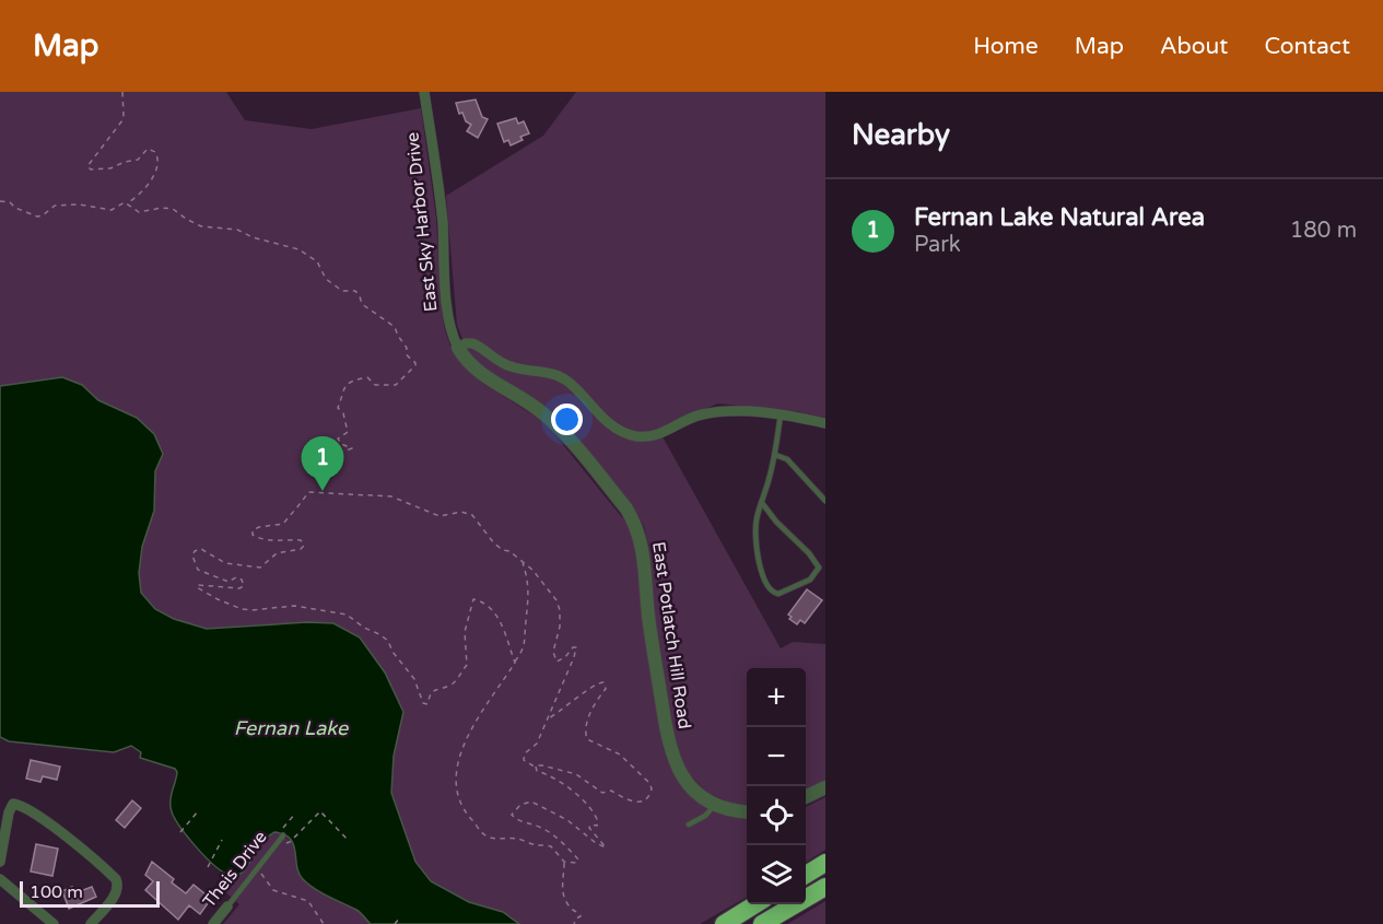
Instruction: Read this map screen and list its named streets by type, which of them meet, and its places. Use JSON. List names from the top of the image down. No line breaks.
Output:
{"streets":{"street":["East Sky Harbor Drive","East Potlatch Hill Road","Theis Drive"]},"crossings":[["East Sky Harbor Drive","East Potlatch Hill Road"]],"water":["Fernan Lake"],"scale_bar":"100 m","page":{"header":"Map","nav":["Home","Map","About","Contact"],"heading":"Nearby","list":[{"mark":"1","name":"Fernan Lake Natural Area","note":"Park","value":"180 m"}],"pins":"1","map_buttons":["+","−"],"scale":"100 m"}}
